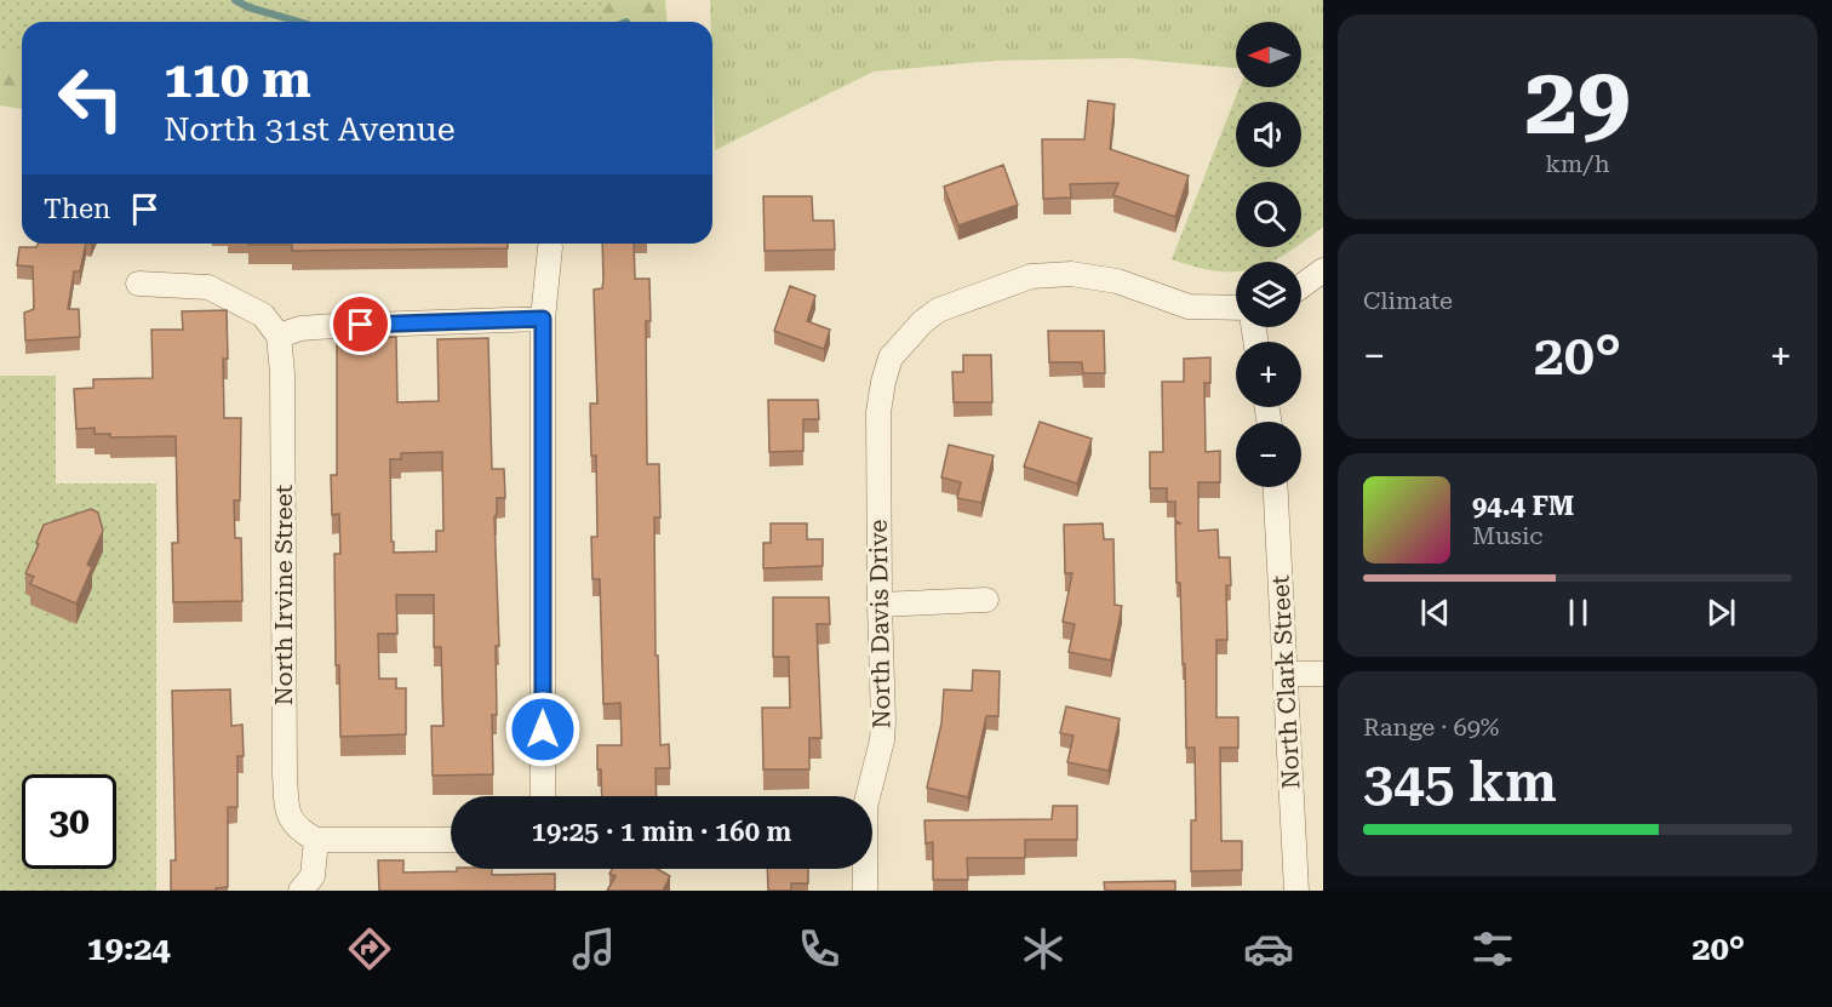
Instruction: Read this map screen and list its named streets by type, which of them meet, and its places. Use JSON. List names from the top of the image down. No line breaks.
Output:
{"streets":{"street":["North Irvine Street","North Davis Drive","North Clark Street"]},"north":"left","page":{"tile":[["29","km/h"],"Climate",["Range · 69%","345 km"]],"map_buttons":["+","−"],"turn":["110 m","North 31st Avenue"],"then":"Then","heat":["−","20°","+"],"song":["94.4 FM","Music"],"limit":"30","trip":"19:25 · 1 min · 160 m","tabs":["19:24","20°"]}}
